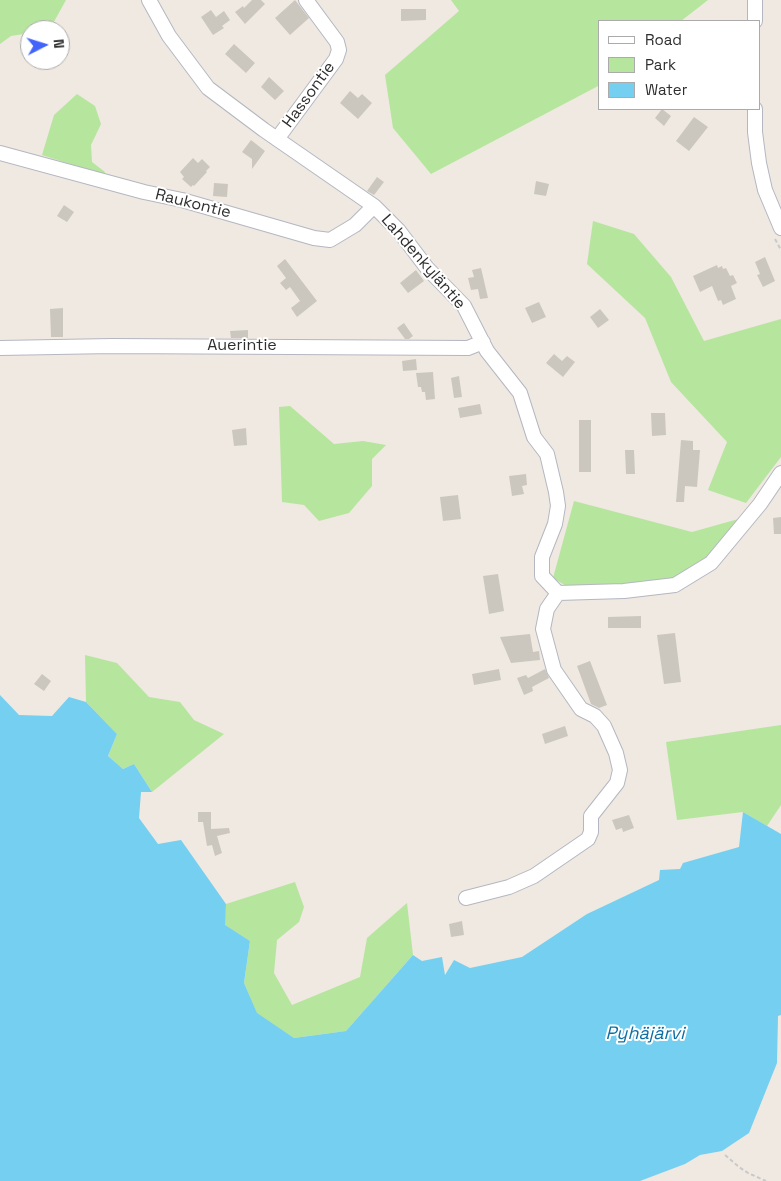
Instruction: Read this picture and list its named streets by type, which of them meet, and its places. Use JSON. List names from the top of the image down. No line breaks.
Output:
{"streets":{"street":["Hassontie","Raukontie","Lahdenkyläntie","Auerintie"]},"crossings":[["Hassontie","Lahdenkyläntie"],["Raukontie","Lahdenkyläntie"],["Lahdenkyläntie","Auerintie"]],"water":["Pyhäjärvi"],"legend":["Road","Park","Water"],"north":"right"}
